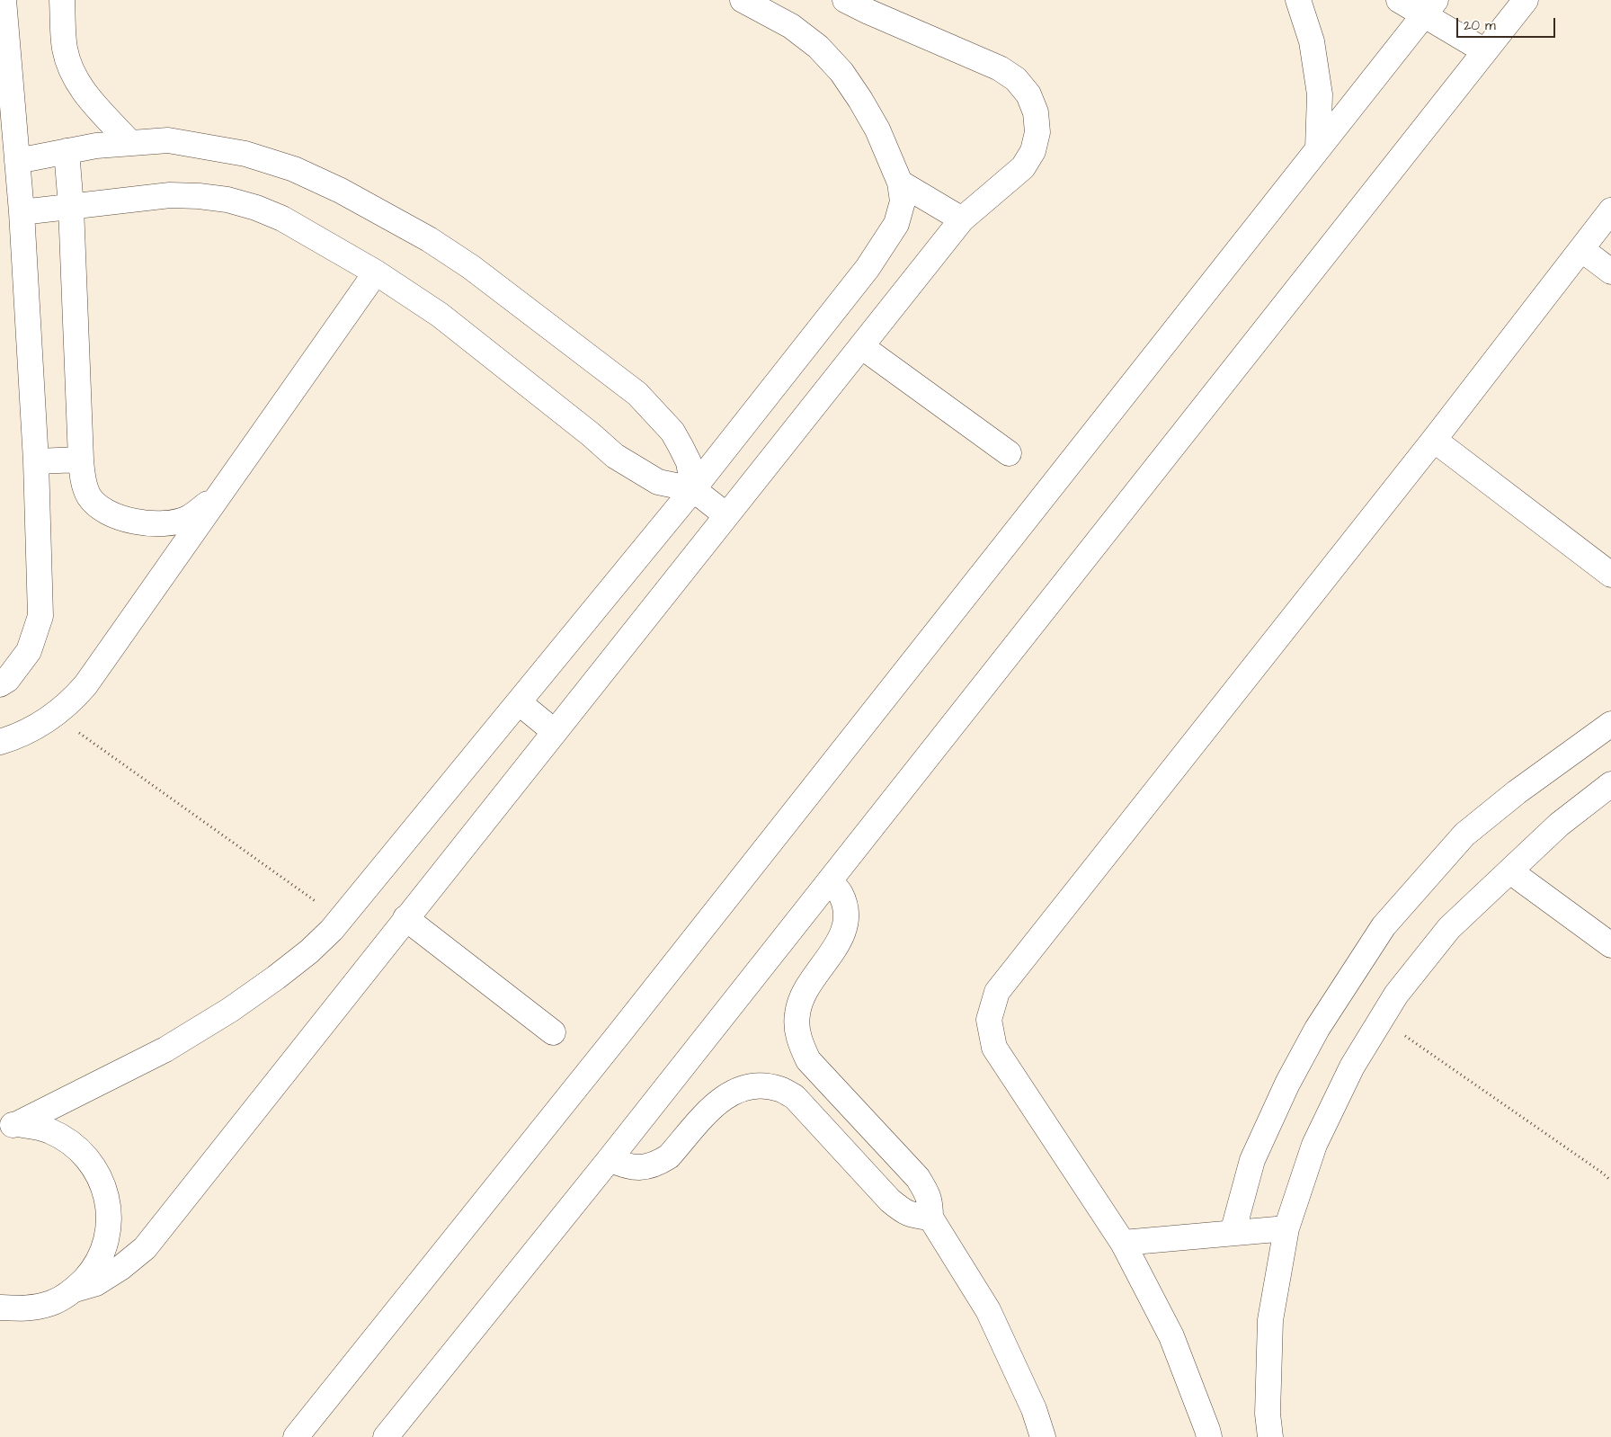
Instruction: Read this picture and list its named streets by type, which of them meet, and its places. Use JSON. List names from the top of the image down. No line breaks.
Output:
{"scale_bar":"20 m"}
